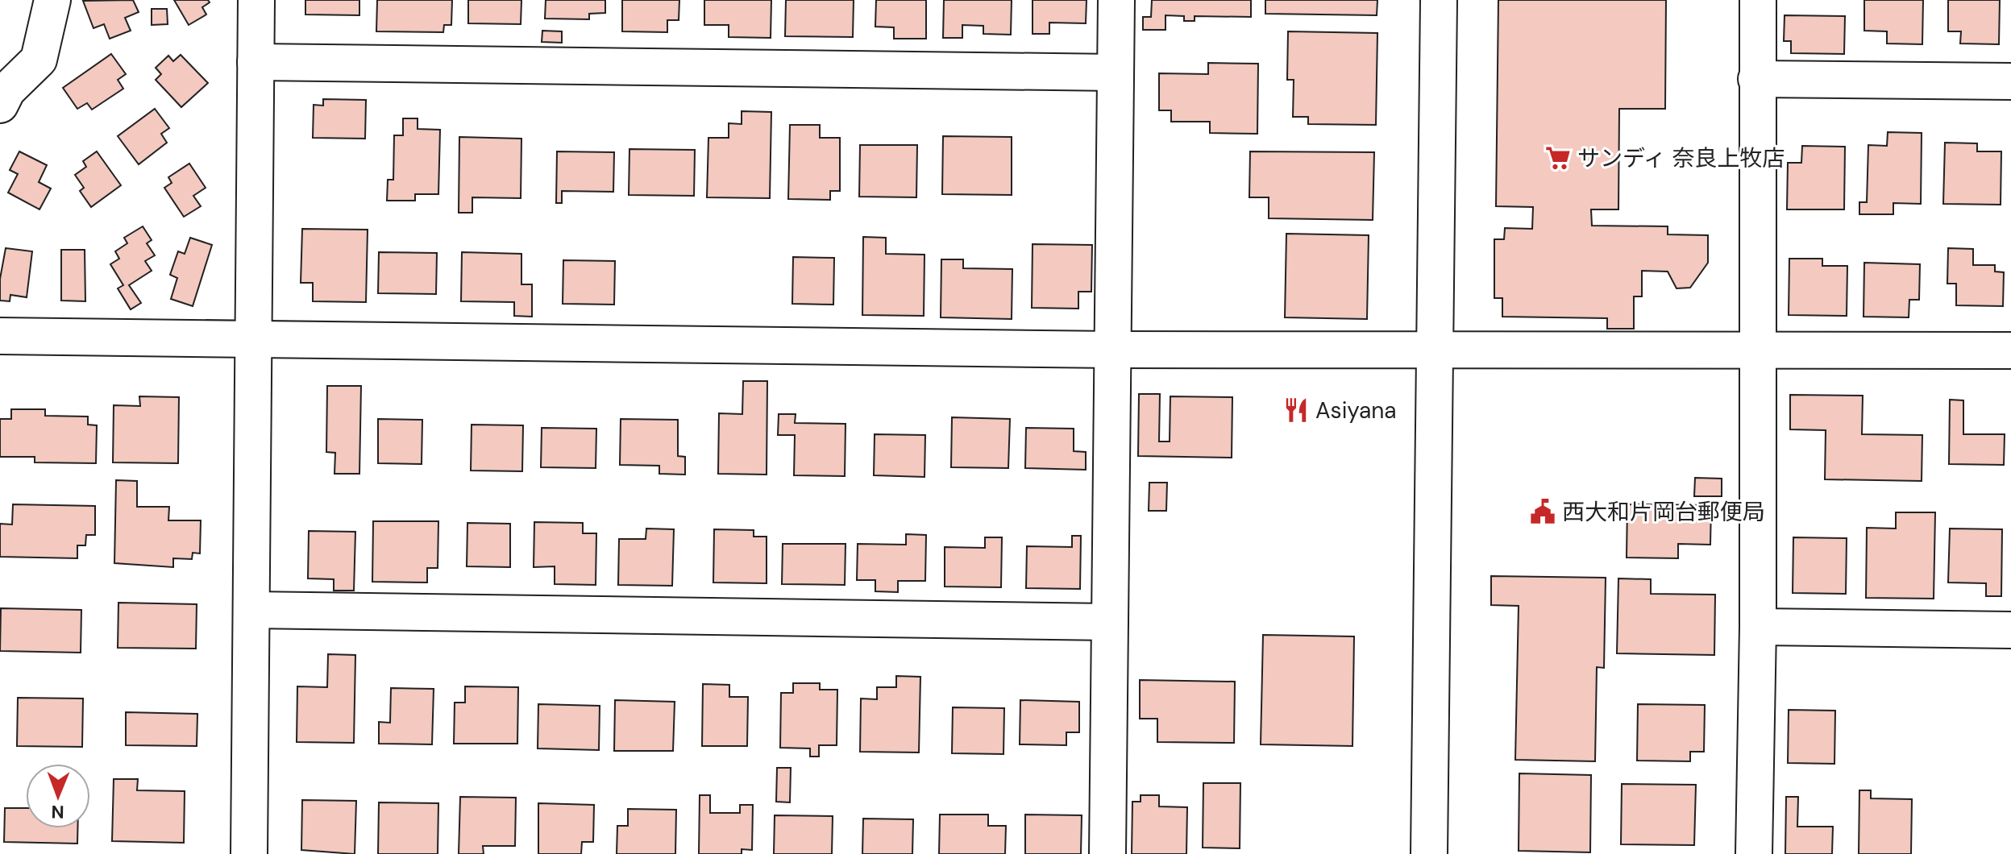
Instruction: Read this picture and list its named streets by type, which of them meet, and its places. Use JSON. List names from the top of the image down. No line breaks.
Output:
{"places":{"supermarket":["サンディ 奈良上牧店"],"restaurant":["Asiyana"],"public building":["西大和片岡台郵便局"]},"north":"bottom"}
